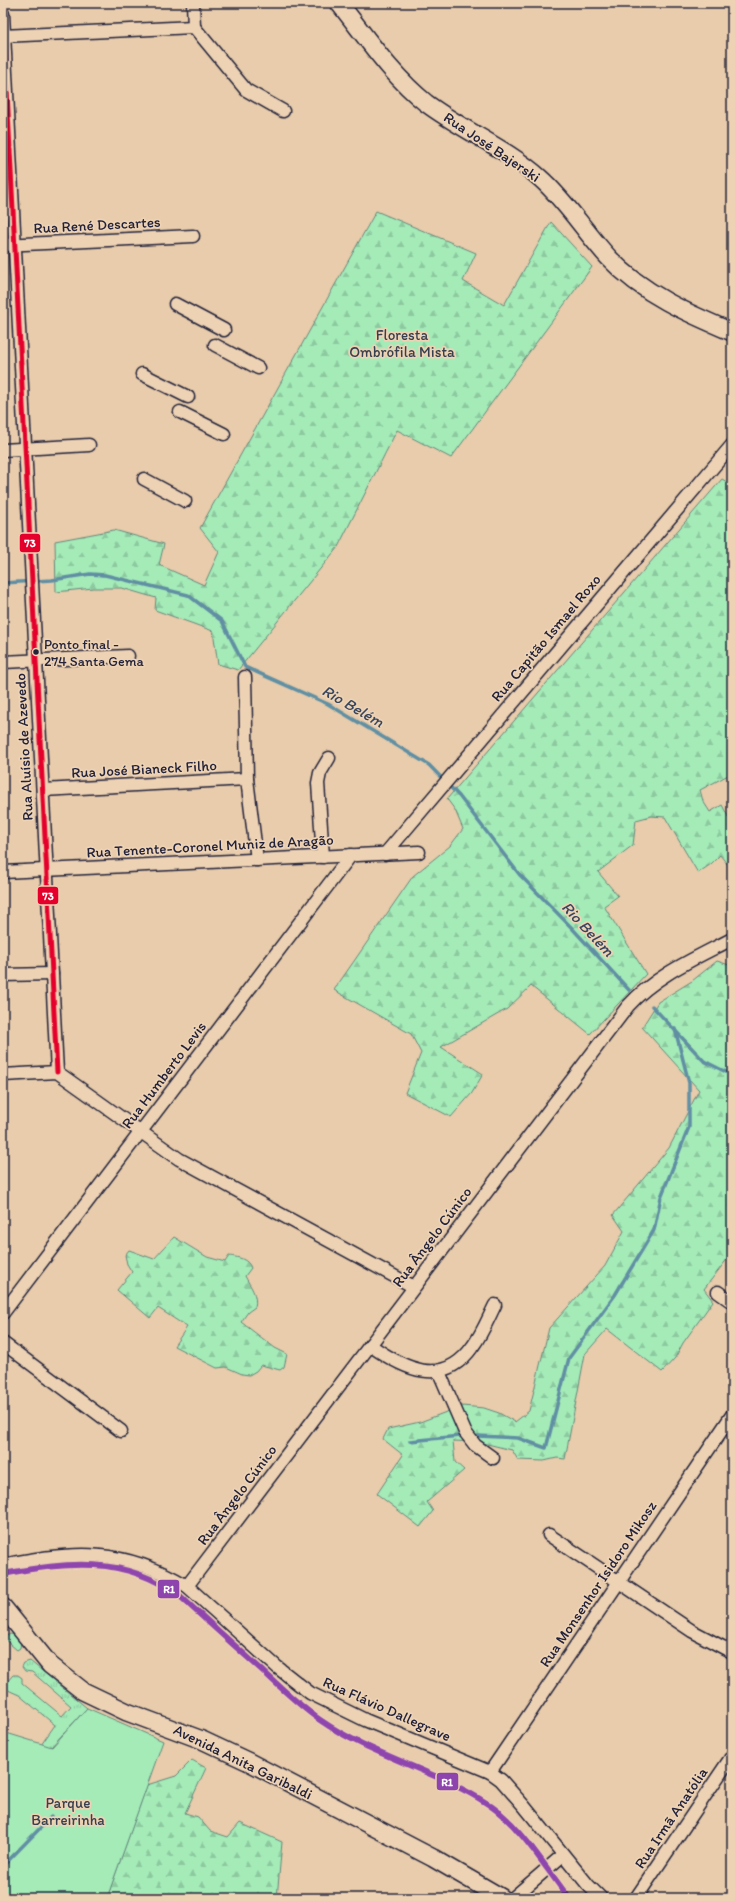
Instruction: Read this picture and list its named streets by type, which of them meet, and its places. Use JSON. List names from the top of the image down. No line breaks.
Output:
{"streets":{"main road":["Rua José Bajerski","Avenida Anita Garibaldi"],"street":["Rua René Descartes","Rua Capitão Ismael Roxo","Rua Aluísio de Azevedo","Rua José Bianeck Filho","Rua Tenente-Coronel Muniz de Aragão","Rua Humberto Levis","Rua Ângelo Cúnico","Rua Monsenhor Isidoro Mikosz","Rua Flávio Dallegrave","Rua Irmã Anatólia"]},"crossings":[["Rua René Descartes","Rua Aluísio de Azevedo"],["Rua Capitão Ismael Roxo","Rua Tenente-Coronel Muniz de Aragão"],["Rua Aluísio de Azevedo","Rua José Bianeck Filho"],["Rua Aluísio de Azevedo","Rua Tenente-Coronel Muniz de Aragão"],["Rua Tenente-Coronel Muniz de Aragão","Rua Humberto Levis"],["Rua Ângelo Cúnico","Rua Flávio Dallegrave"],["Rua Monsenhor Isidoro Mikosz","Rua Flávio Dallegrave"]],"water":["Rio Belém"],"parks":["Floresta Ombrófila Mista","Parque Barreirinha"],"places":["Ponto final - 274 Santa Gema"],"lines":["transit line 73","transit line R1"]}
